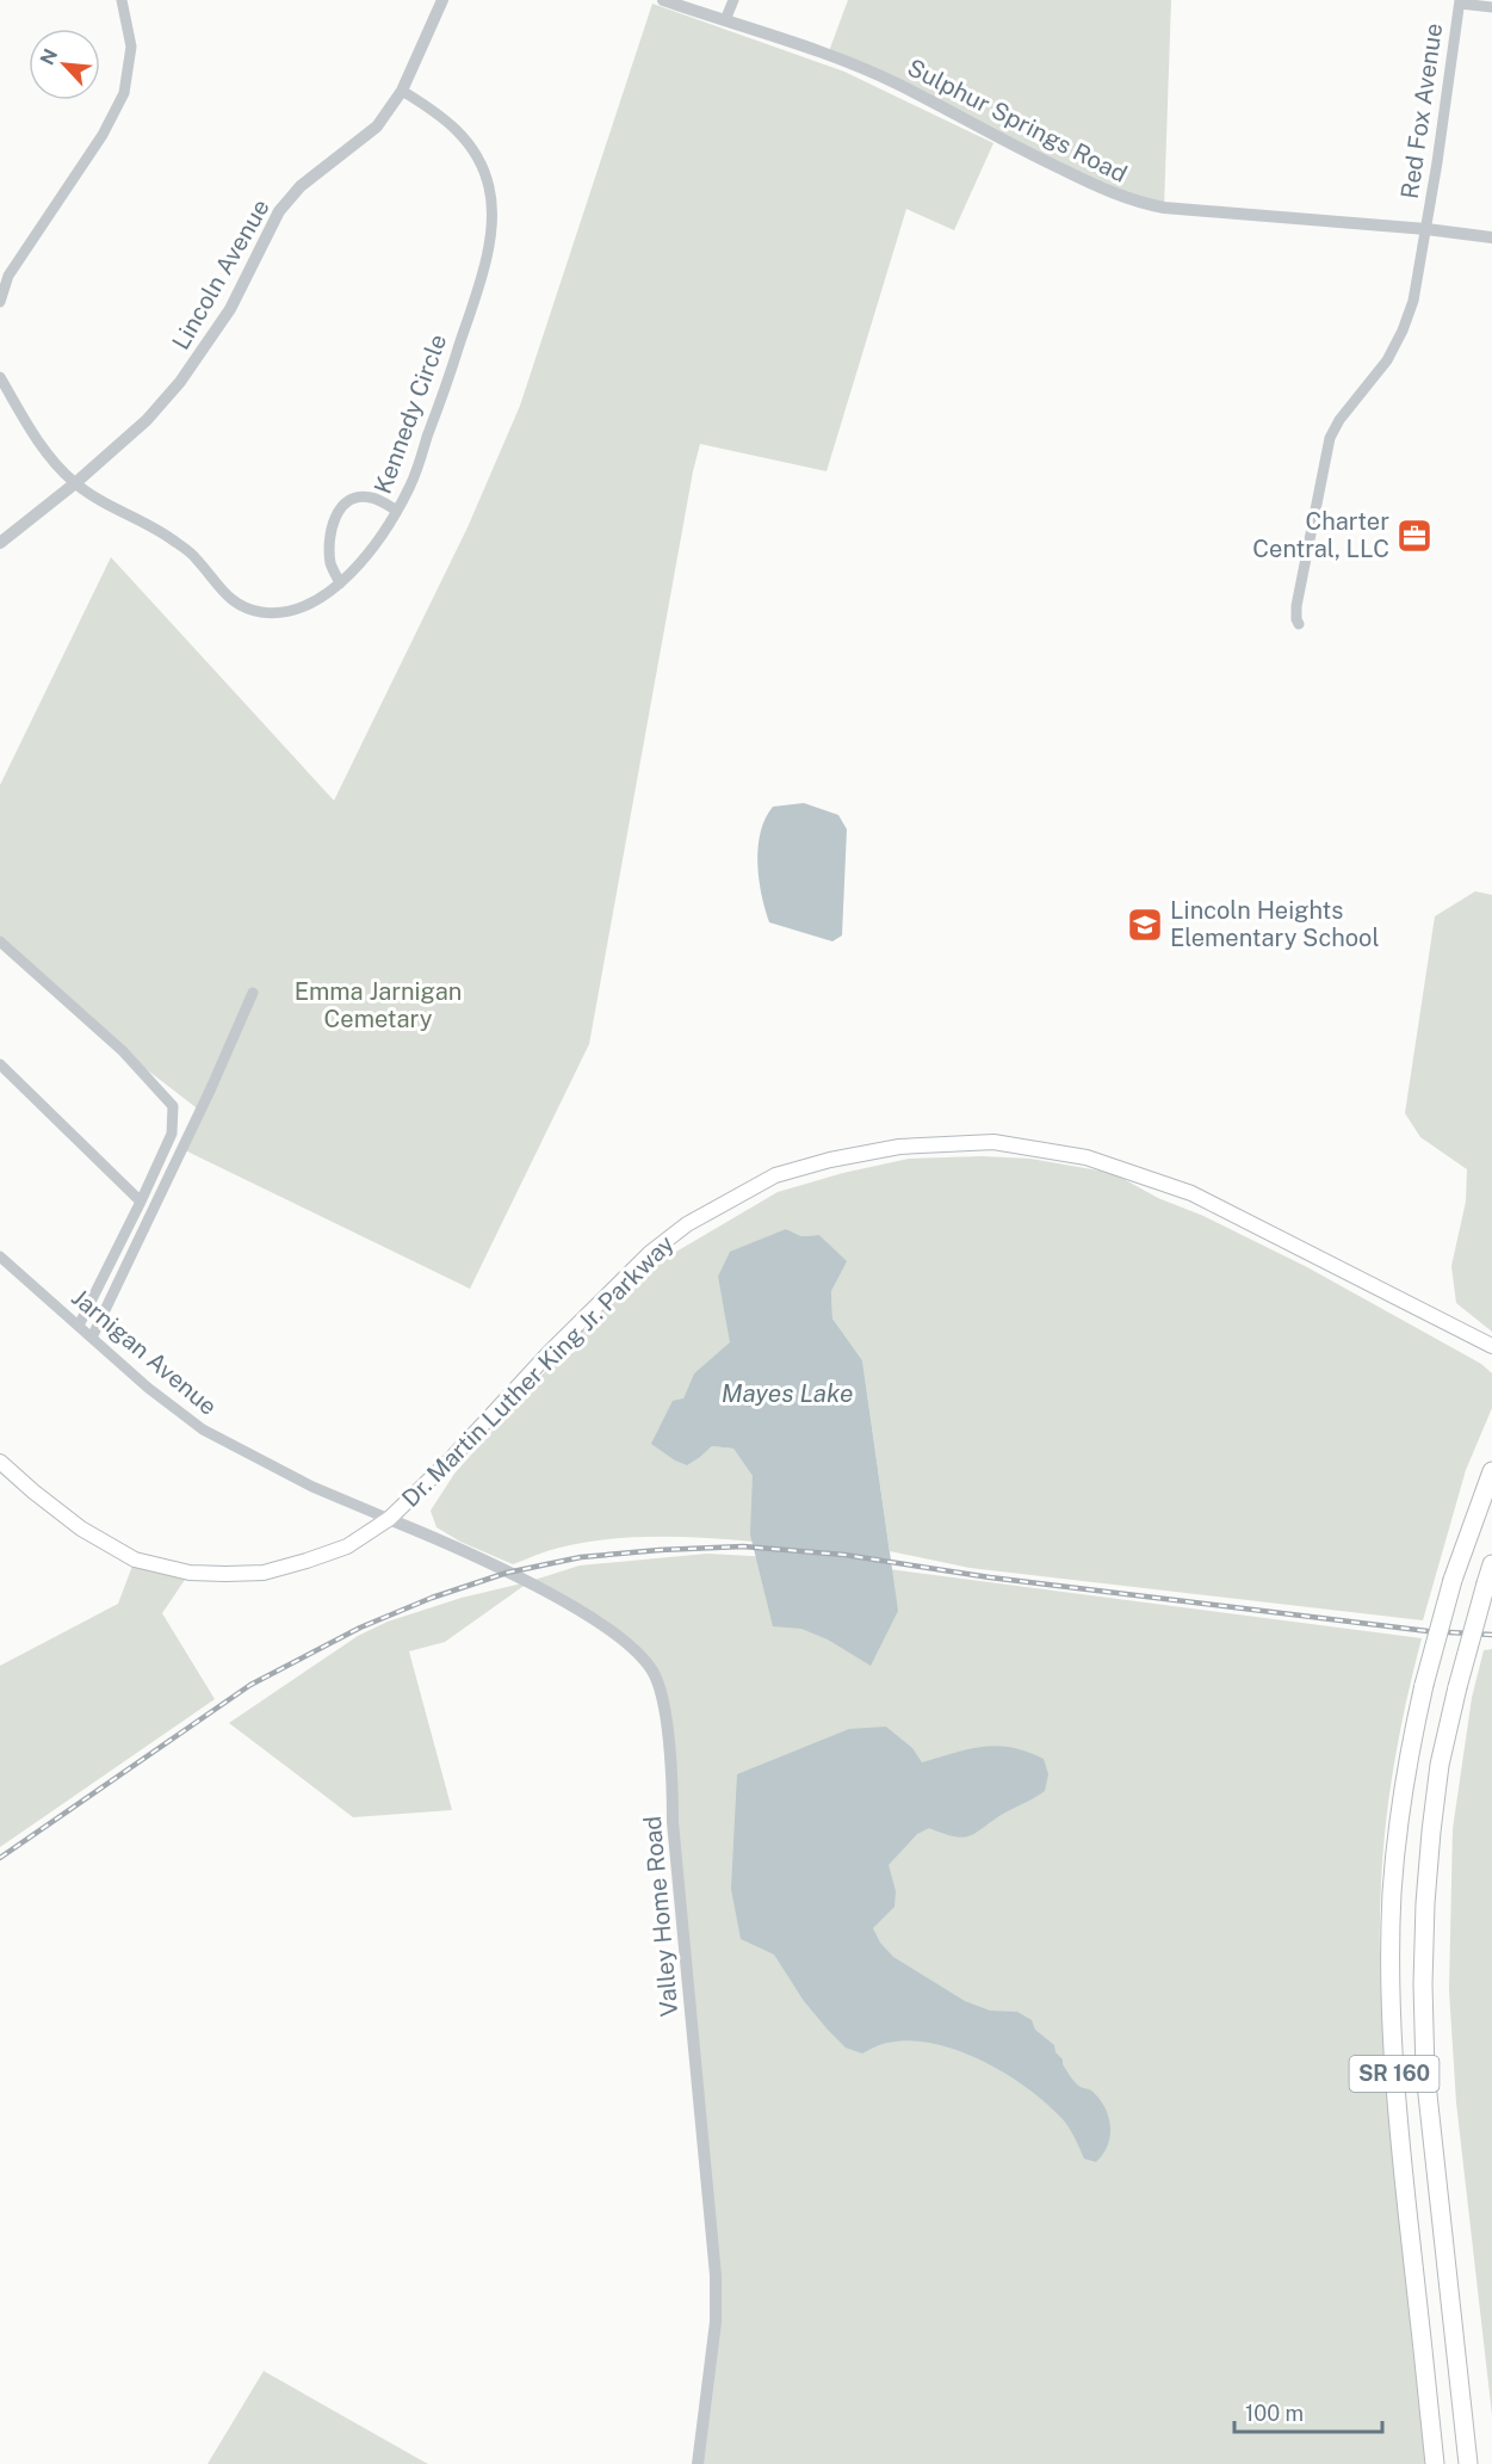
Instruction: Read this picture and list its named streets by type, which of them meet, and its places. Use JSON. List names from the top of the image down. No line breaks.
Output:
{"streets":{"highway":["SR 160"],"main road":["Dr. Martin Luther King Jr. Parkway"],"street":["Red Fox Avenue","Sulphur Springs Road","Lincoln Avenue","Kennedy Circle","Jarnigan Avenue","Valley Home Road"]},"crossings":[["Red Fox Avenue","Sulphur Springs Road"],["Lincoln Avenue","Kennedy Circle"],["Jarnigan Avenue","Dr. Martin Luther King Jr. Parkway"],["Jarnigan Avenue","Valley Home Road"],["Dr. Martin Luther King Jr. Parkway","Valley Home Road"]],"water":["Mayes Lake"],"parks":["Emma Jarnigan Cemetary"],"places":{"office":["Charter Central, LLC"],"school or university":["Lincoln Heights Elementary School"]},"scale_bar":"100 m","north":"top left"}
